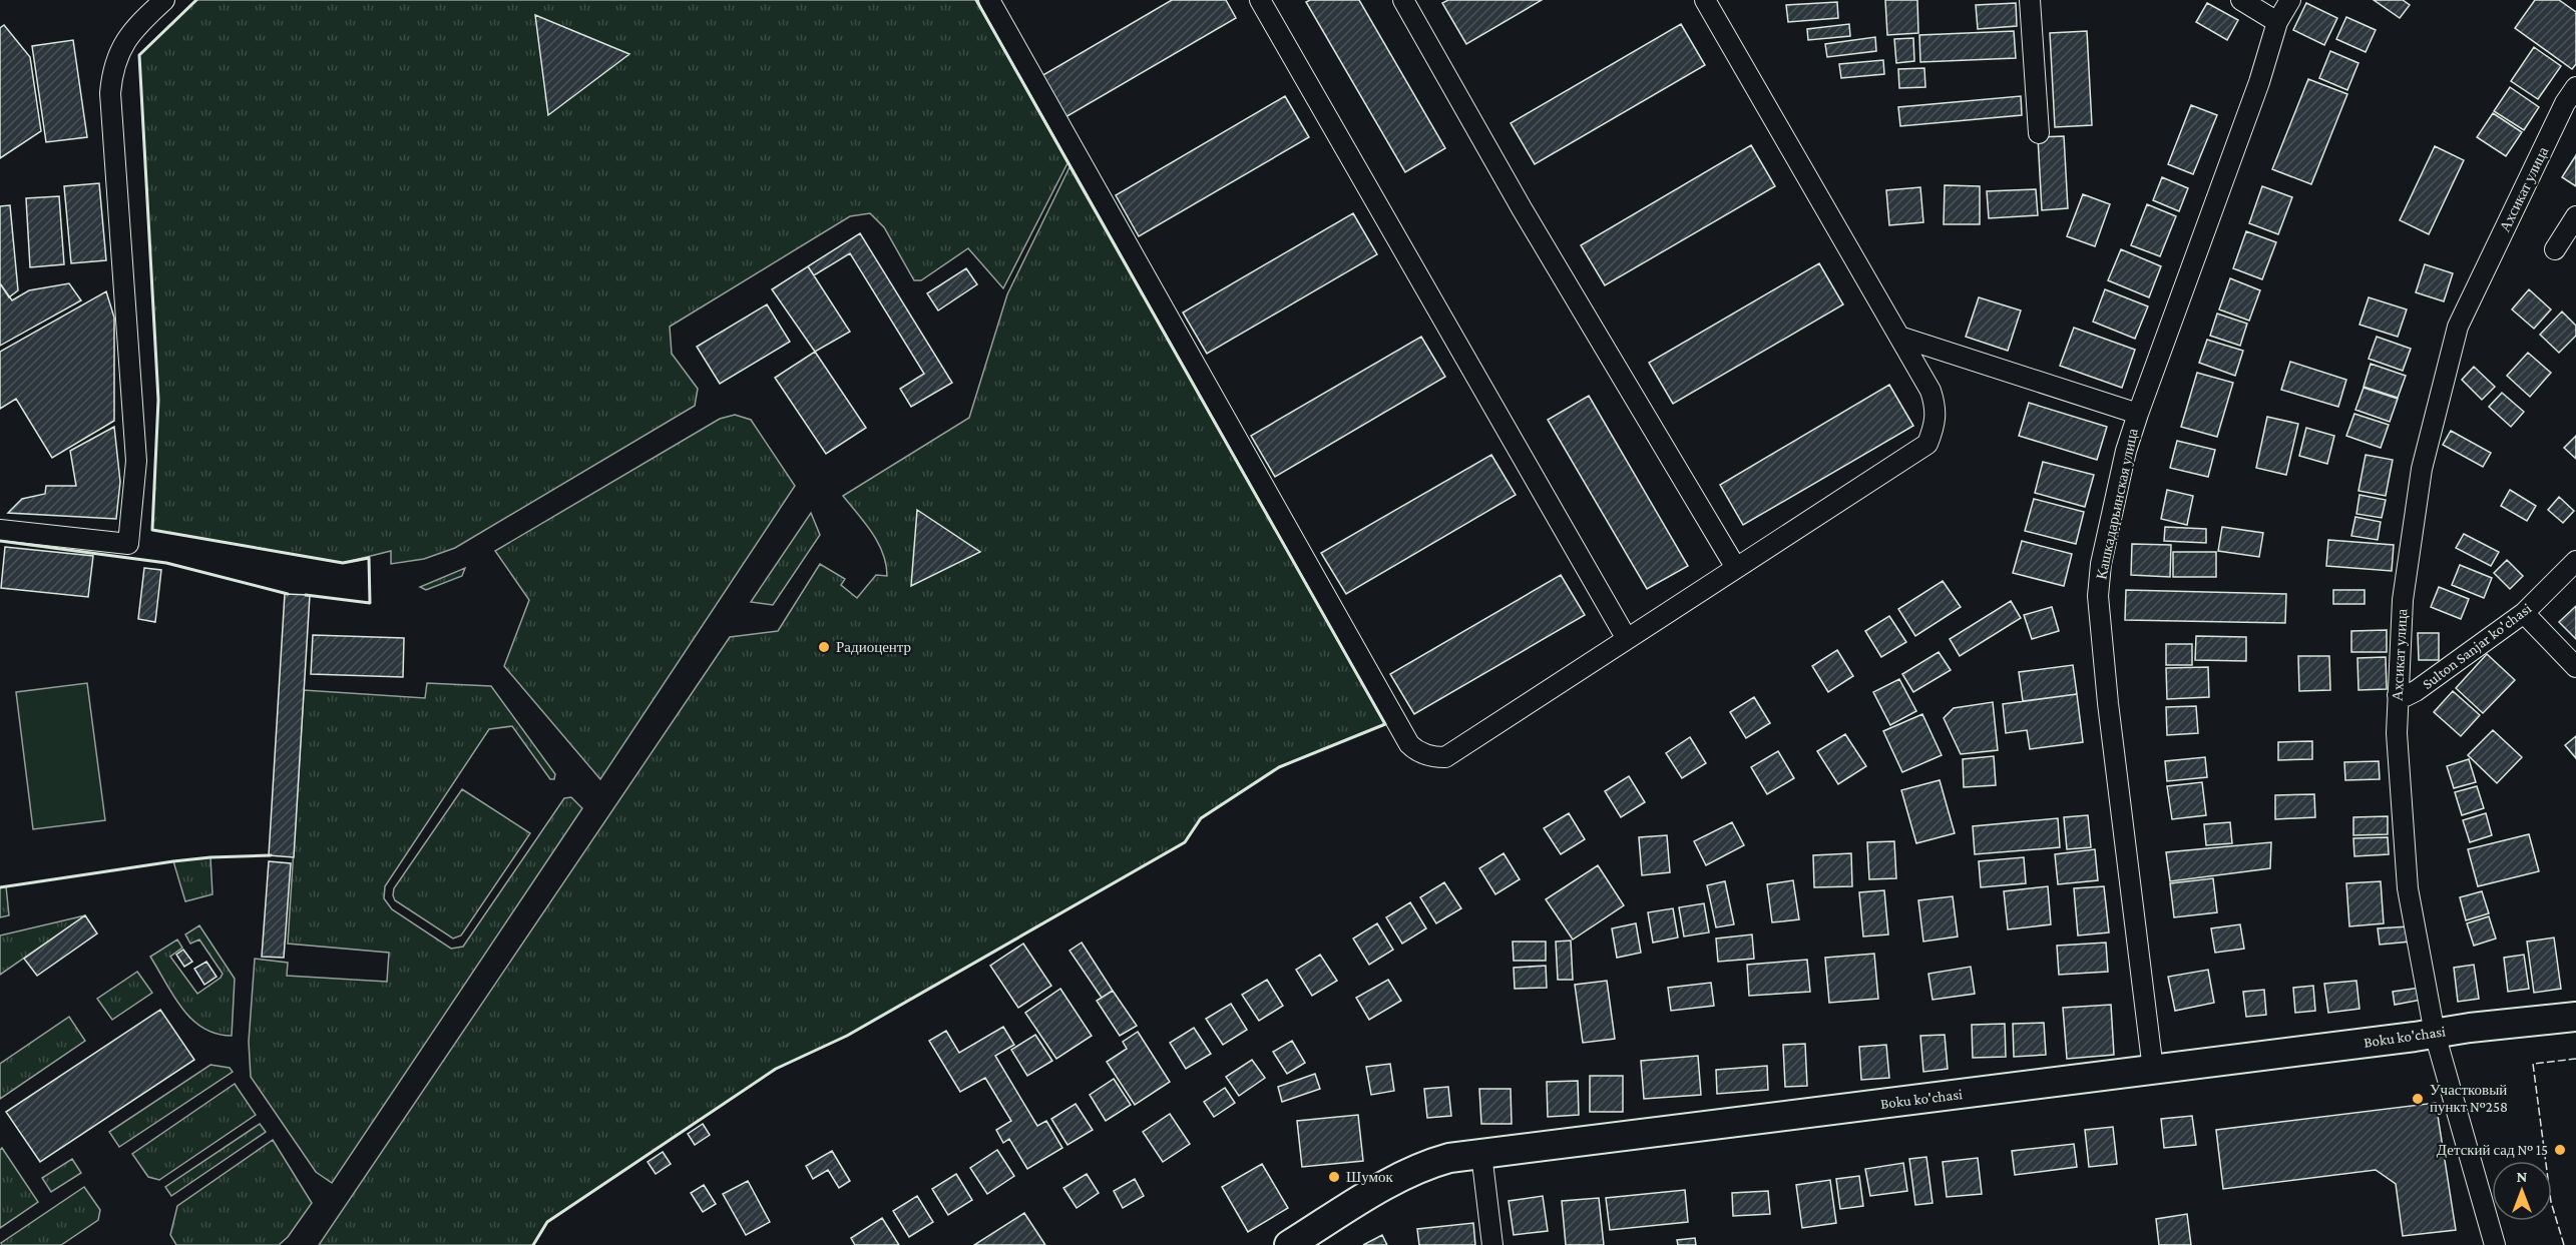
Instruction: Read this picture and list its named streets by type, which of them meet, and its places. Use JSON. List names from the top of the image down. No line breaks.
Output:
{"streets":{"street":["Ахсикат улица","Кашкадарьинская улица","Sulton Sanjar ko'chasi","Boku ko'chasi"]},"crossings":[["Ахсикат улица","Sulton Sanjar ko'chasi"],["Ахсикат улица","Boku ko'chasi"],["Кашкадарьинская улица","Boku ko'chasi"]],"places":["Радиоцентр","Участковый пункт №258","Детский сад № 15","Шумок"],"north":"top"}
